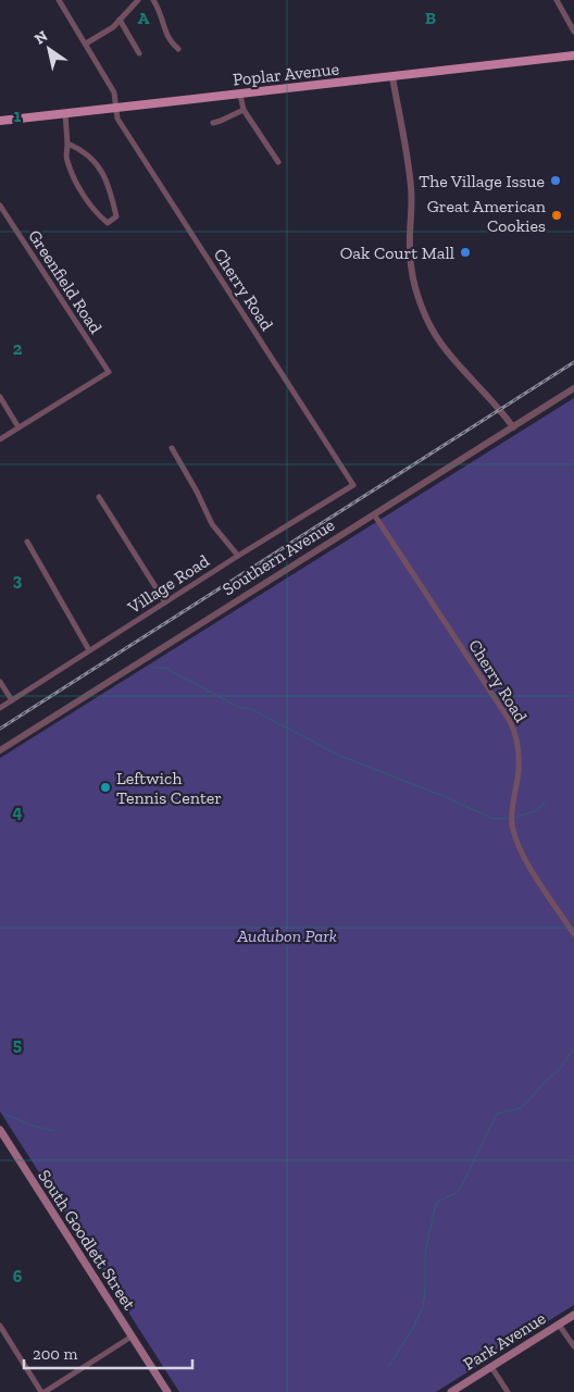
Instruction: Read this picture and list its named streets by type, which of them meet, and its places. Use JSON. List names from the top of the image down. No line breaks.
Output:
{"streets":{"main road":["Poplar Avenue","South Goodlett Street","Park Avenue"],"street":["Greenfield Road","Cherry Road","Southern Avenue","Village Road"]},"crossings":[["Poplar Avenue","Cherry Road"],["Cherry Road","Southern Avenue"],["Cherry Road","Village Road"]],"parks":["Audubon Park"],"places":["The Village Issue","Great American Cookies","Oak Court Mall","Leftwich Tennis Center"],"scale_bar":"200 m","north":"top left","grid":{"columns":["A","B"],"rows":["1","2","3","4","5","6"]}}
